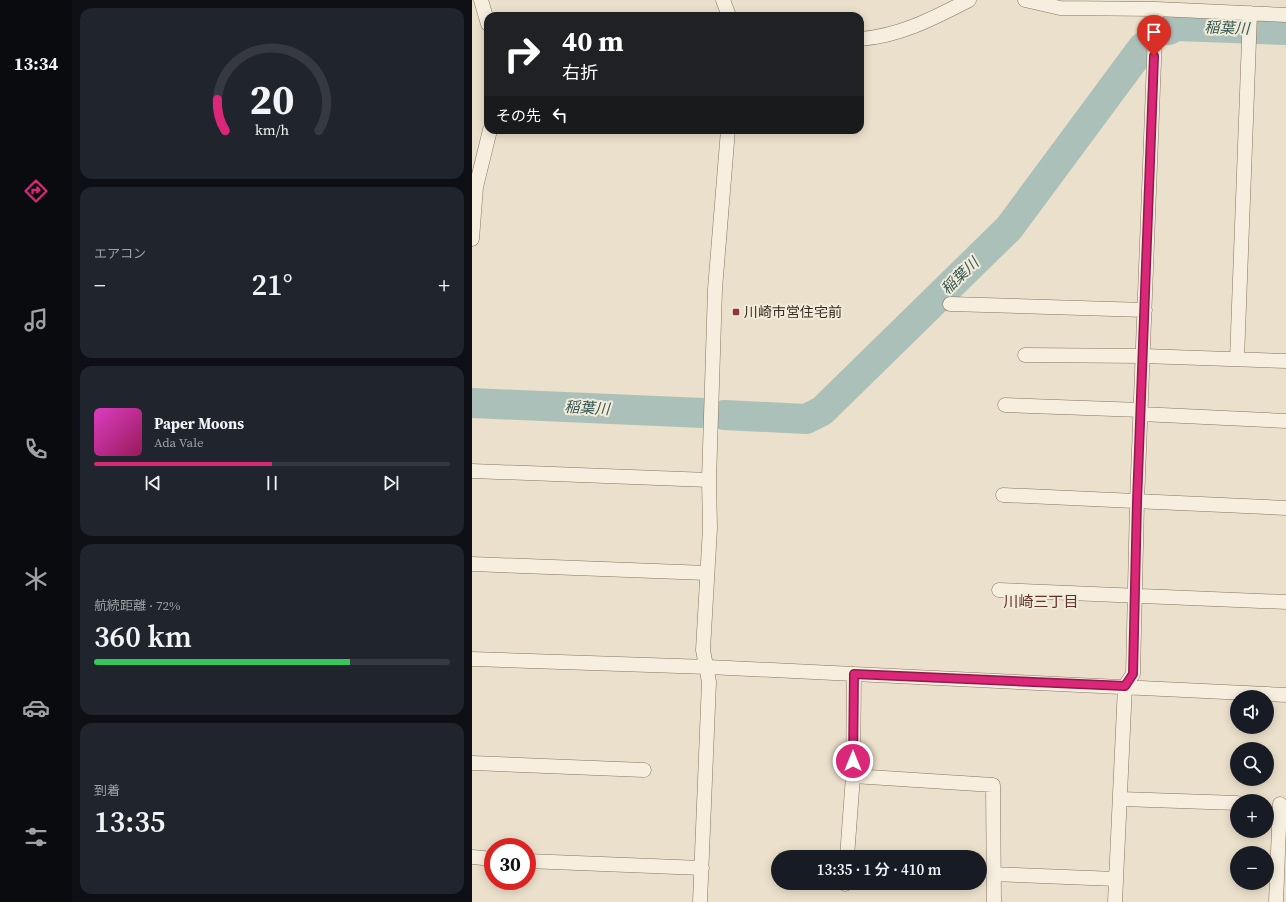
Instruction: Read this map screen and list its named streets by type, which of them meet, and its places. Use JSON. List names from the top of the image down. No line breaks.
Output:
{"districts":["川崎三丁目"],"water":["稲葉川"],"places":{"transit":["川崎市営住宅前"]},"page":{"tabs":"13:34","turn":["40 m","右折"],"then":"その先","tile":["エアコン",["航続距離 · 72%","360 km"],["到着","13:35"]],"heat":["−","21°","+"],"song":["Paper Moons","Ada Vale"],"map_buttons":["+","−"],"limit":"30","trip":"13:35 · 1 分 · 410 m","gauge":["20","km/h"]}}
